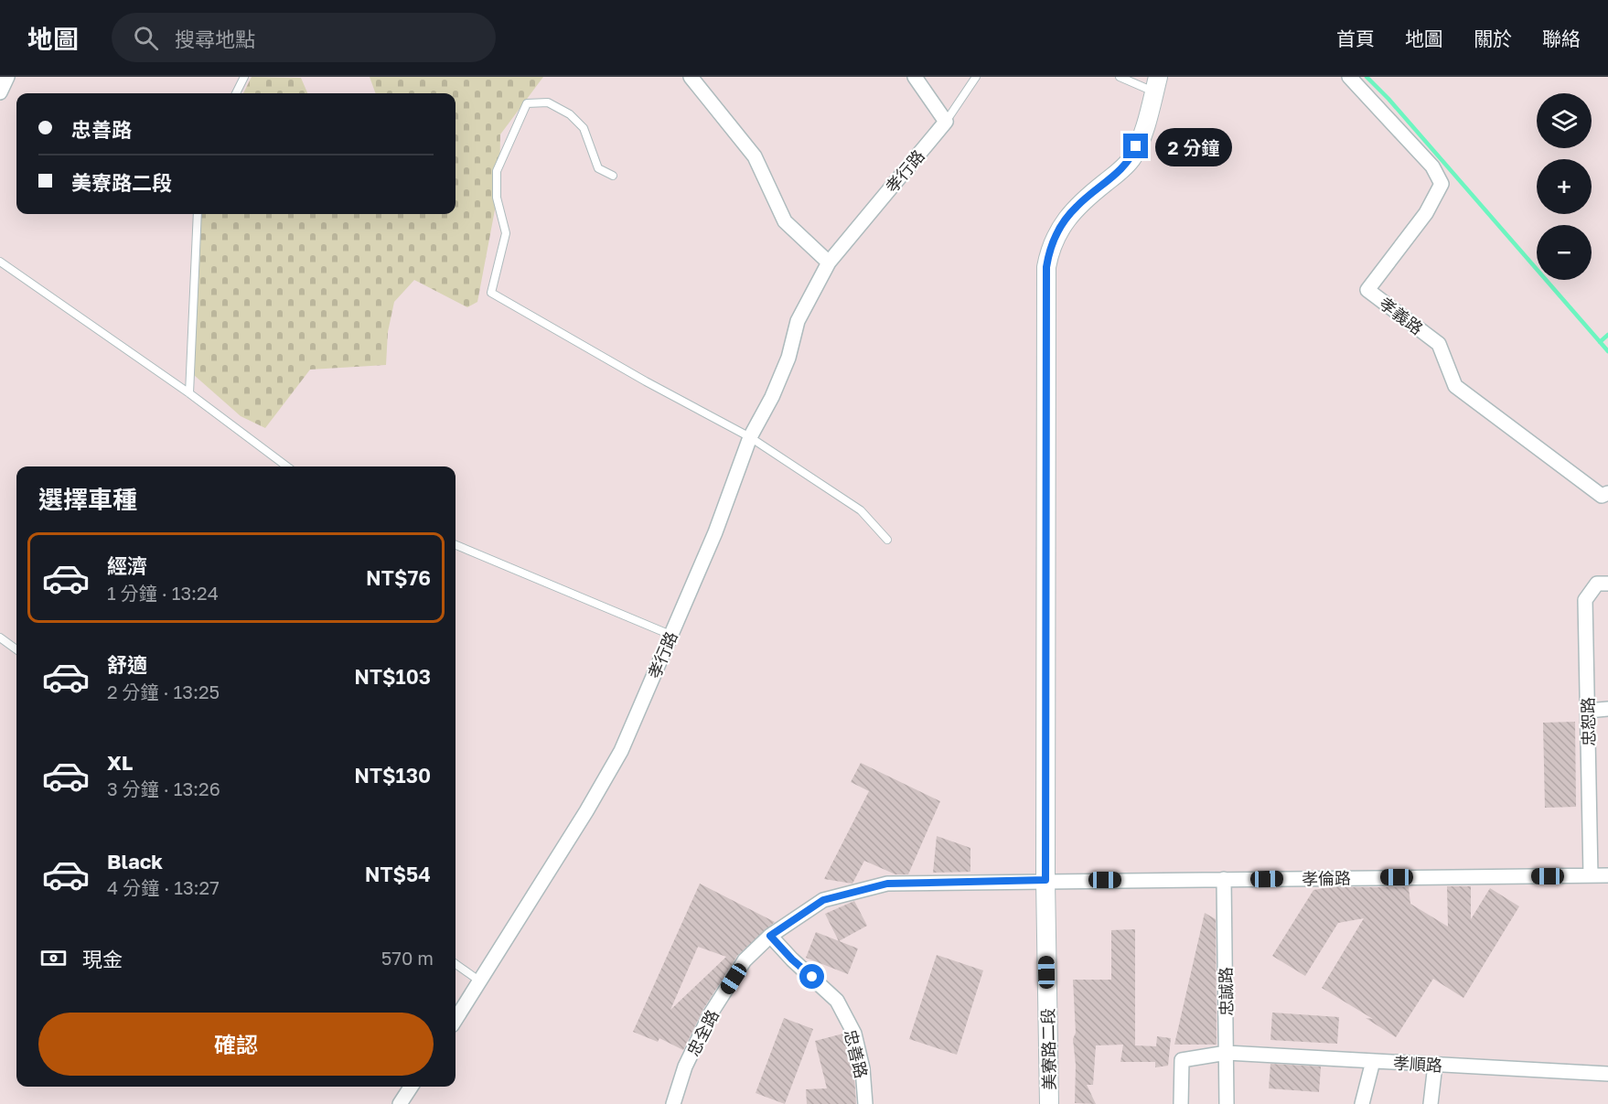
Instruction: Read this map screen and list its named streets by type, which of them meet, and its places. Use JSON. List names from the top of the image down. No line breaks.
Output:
{"streets":{"street":["孝行路","孝義路","忠恕路","孝倫路","忠誠路","忠全路","美寮路二段","忠善路","孝順路"]},"crossings":[["忠恕路","孝倫路"],["孝倫路","忠誠路"],["孝倫路","忠全路"],["孝倫路","美寮路二段"],["忠誠路","孝順路"],["忠全路","美寮路二段"],["忠全路","忠善路"]],"page":{"header":"地圖","search":"搜尋地點","nav":["首頁","地圖","關於","聯絡"],"map_buttons":["+","−"],"banner":["忠善路","美寮路二段"],"bubble":"2 分鐘","heading":"選擇車種","list":[{"name":"經濟","note":"1 分鐘 · 13:24","value":"NT$76"},{"name":"舒適","note":"2 分鐘 · 13:25","value":"NT$103"},{"name":"XL","note":"3 分鐘 · 13:26","value":"NT$130"},{"name":"Black","note":"4 分鐘 · 13:27","value":"NT$54"}],"pay":["現金","570 m"],"buttons":"確認"}}
